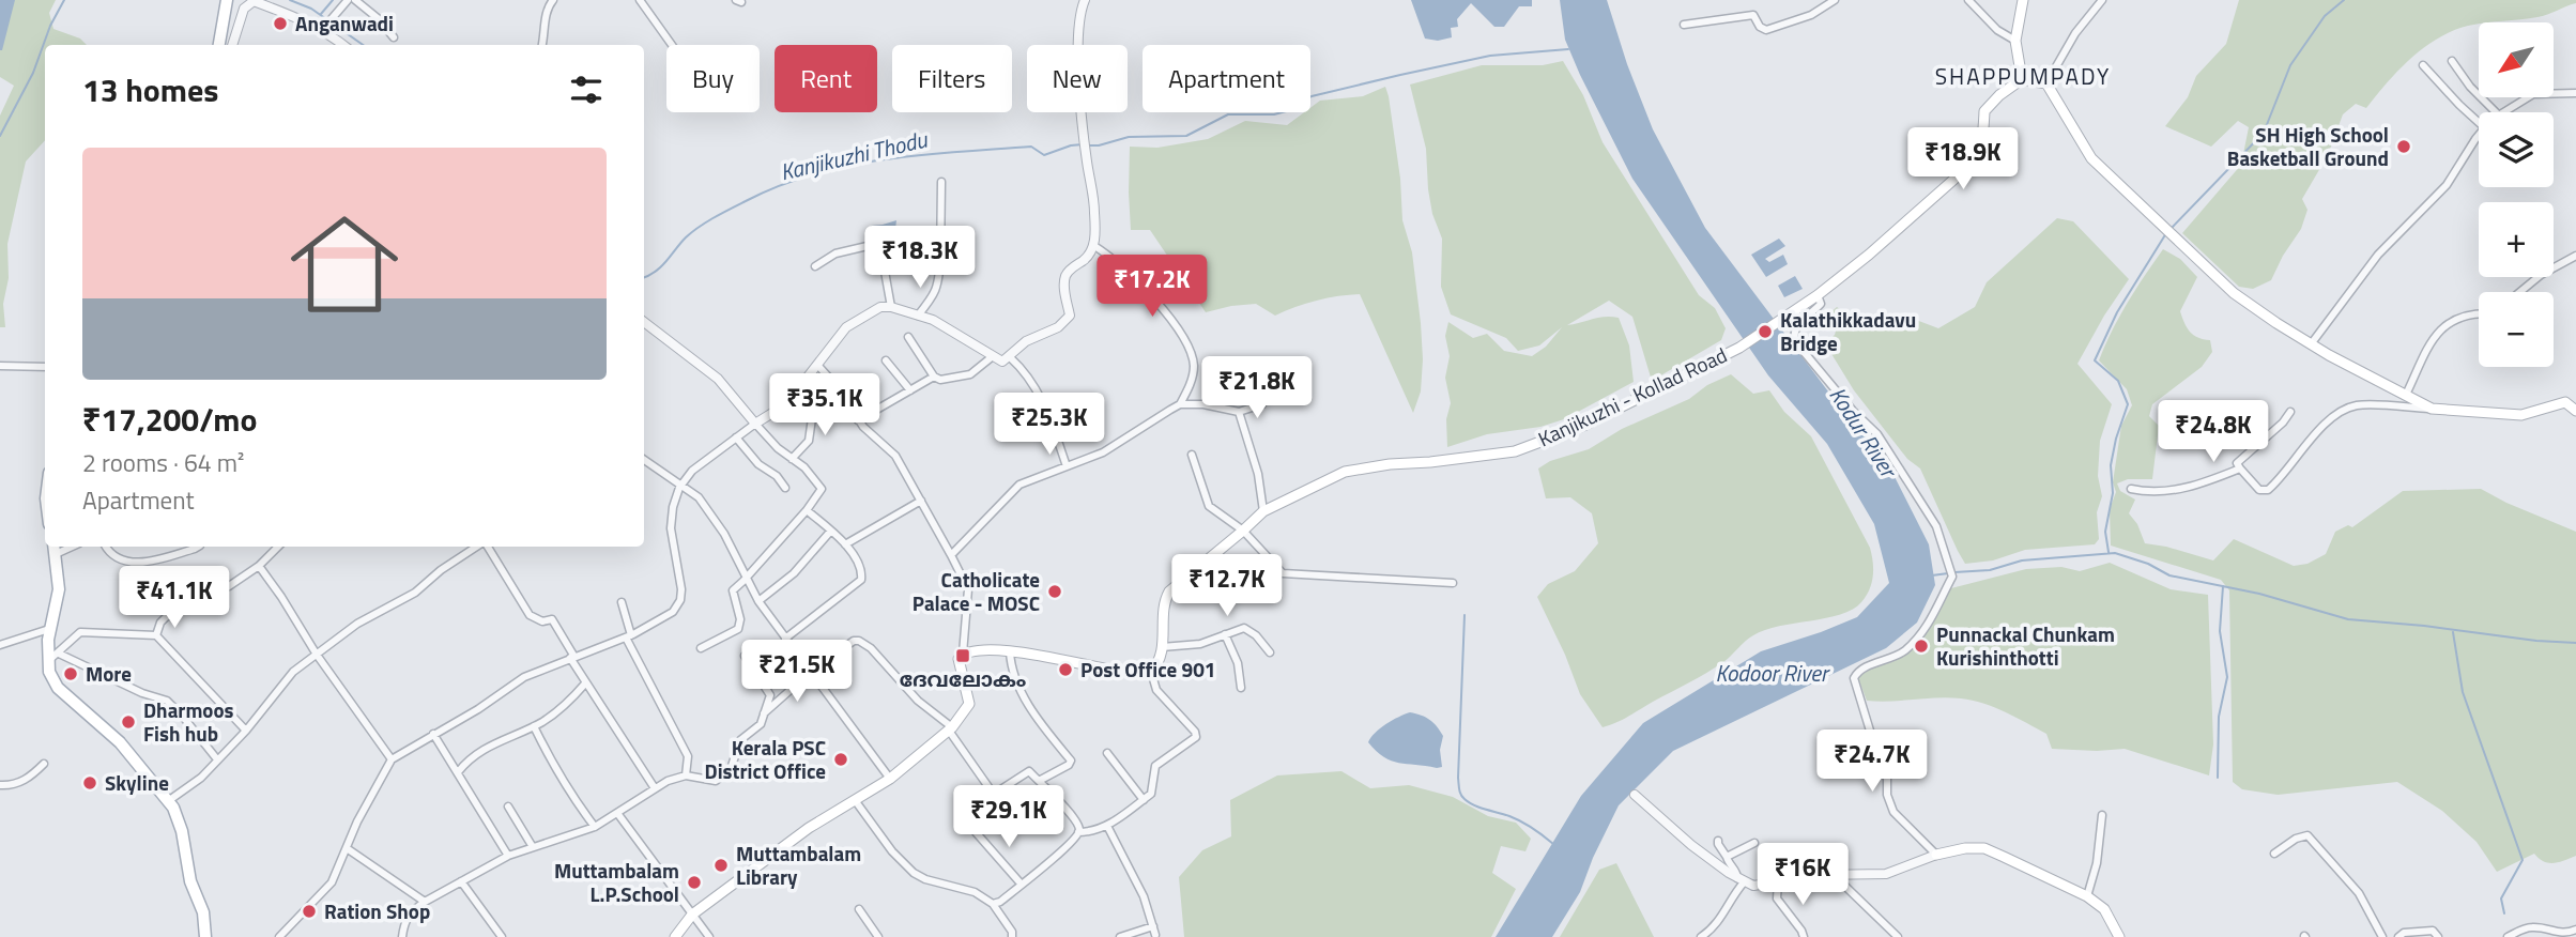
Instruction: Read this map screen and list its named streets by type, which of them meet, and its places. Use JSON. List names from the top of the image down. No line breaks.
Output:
{"streets":{"main road":["Kanjikuzhi - Kollad Road"]},"districts":["SHAPPUMPADY"],"water":["Kanjikuzhi Thodu","Kodur River","Kodoor River"],"places":{"other":["Anganwadi","SH High School Basketball Ground","Kalathikkadavu Bridge","Catholicate Palace - MOSC","Punnackal Chunkam Kurishinthotti","Post Office 901","More","Dharmoos Fish hub","Kerala PSC District Office","Skyline","Muttambalam Library","Muttambalam L.P.School","Ration Shop"],"transit":["ദേവലോകം"]},"north":"bottom left","page":{"map_buttons":["+","−"],"chip":["Buy","Rent","Filters","New","Apartment"],"heading":"13 homes","price":["₹18.9K","₹18.3K","₹17.2K","₹21.8K","₹35.1K","₹25.3K","₹24.8K","₹12.7K","₹41.1K","₹21.5K","₹24.7K","₹29.1K","₹16K"],"list":[{"name":"₹17,200/mo","note":"2 rooms · 64 m² · Apartment"}]}}
